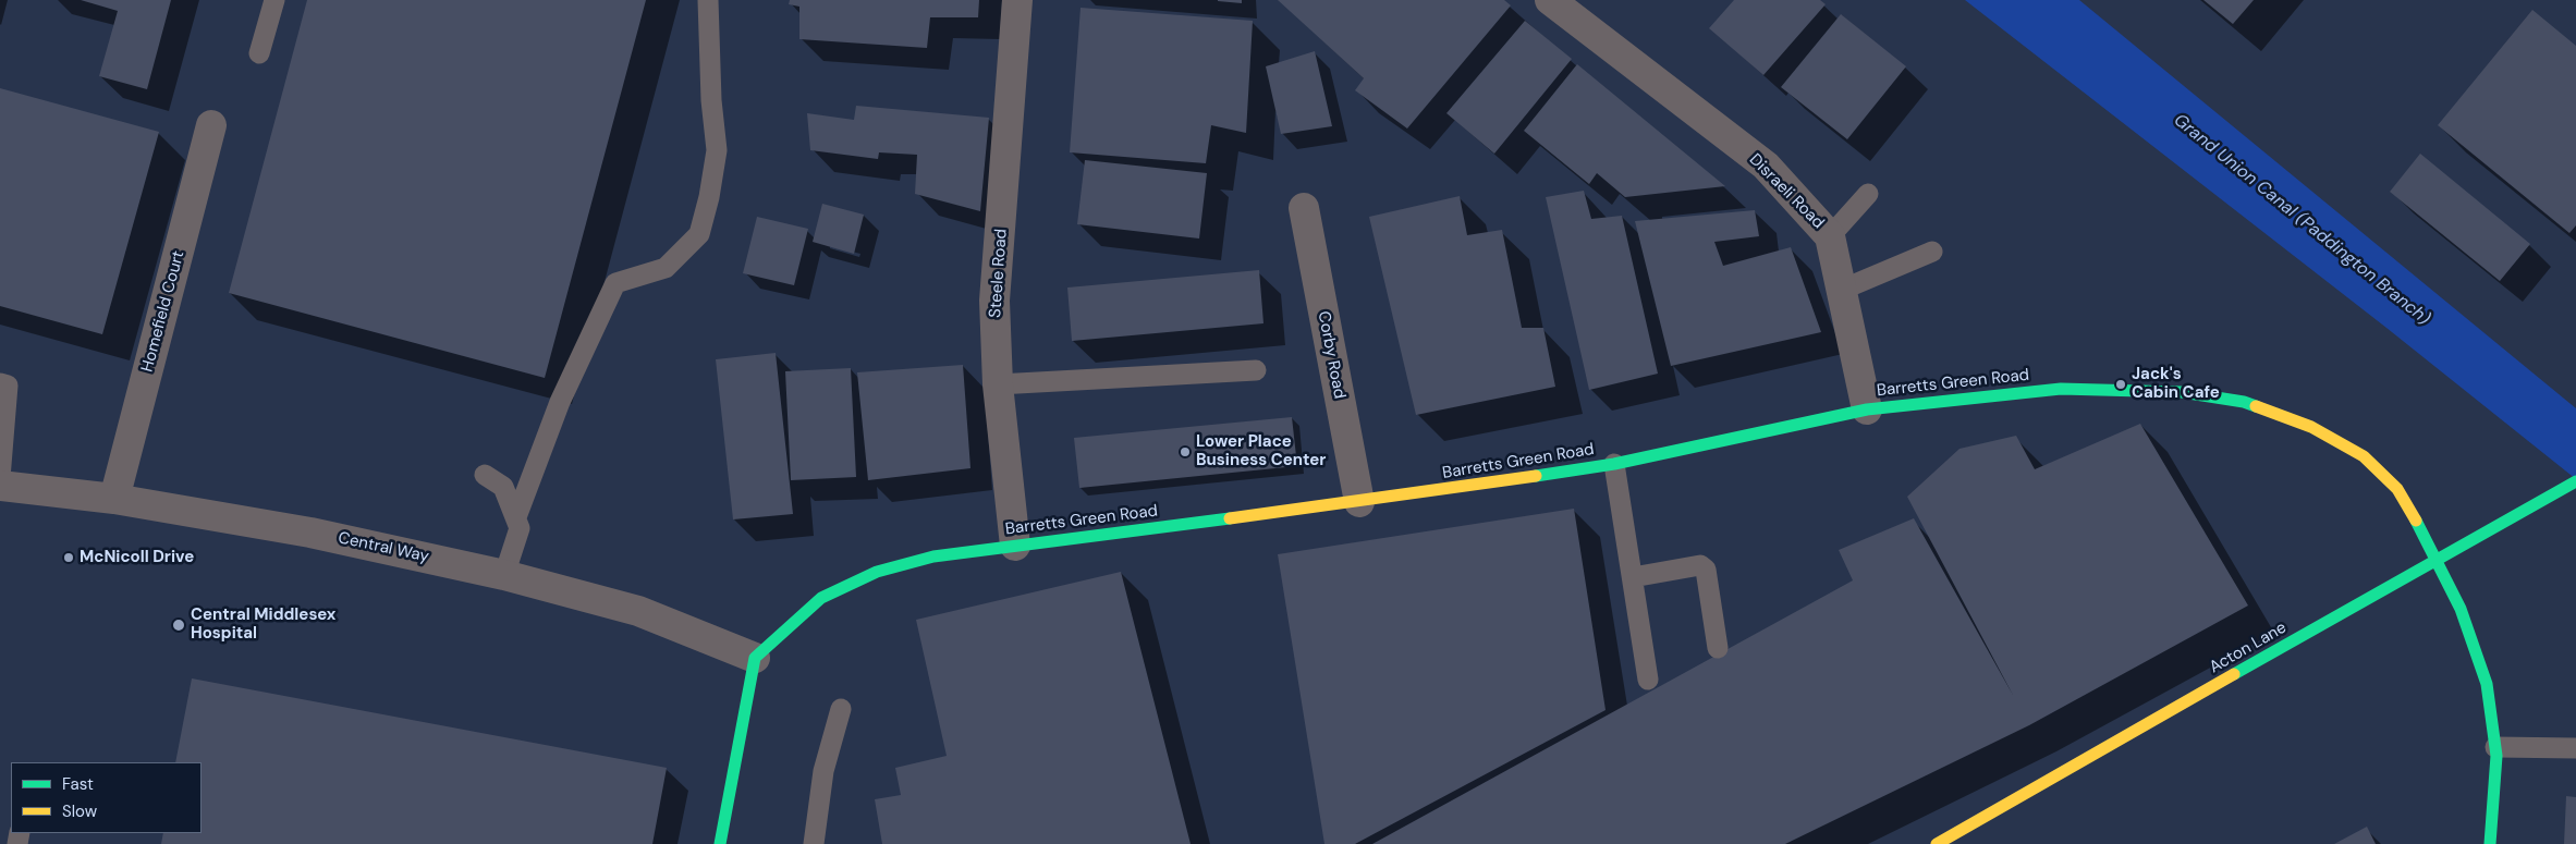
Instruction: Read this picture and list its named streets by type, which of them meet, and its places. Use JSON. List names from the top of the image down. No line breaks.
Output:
{"streets":{"street":["Disraeli Road","Steele Road","Homefield Court","Corby Road","Barretts Green Road","Central Way","Acton Lane"]},"crossings":[["Disraeli Road","Barretts Green Road"],["Steele Road","Barretts Green Road"],["Homefield Court","Central Way"],["Corby Road","Barretts Green Road"],["Barretts Green Road","Central Way"],["Barretts Green Road","Acton Lane"]],"water":["Grand Union Canal (Paddington Branch)"],"places":["Jack's Cabin Cafe","Lower Place Business Center","McNicoll Drive","Central Middlesex Hospital"],"legend":["Fast","Slow"]}
